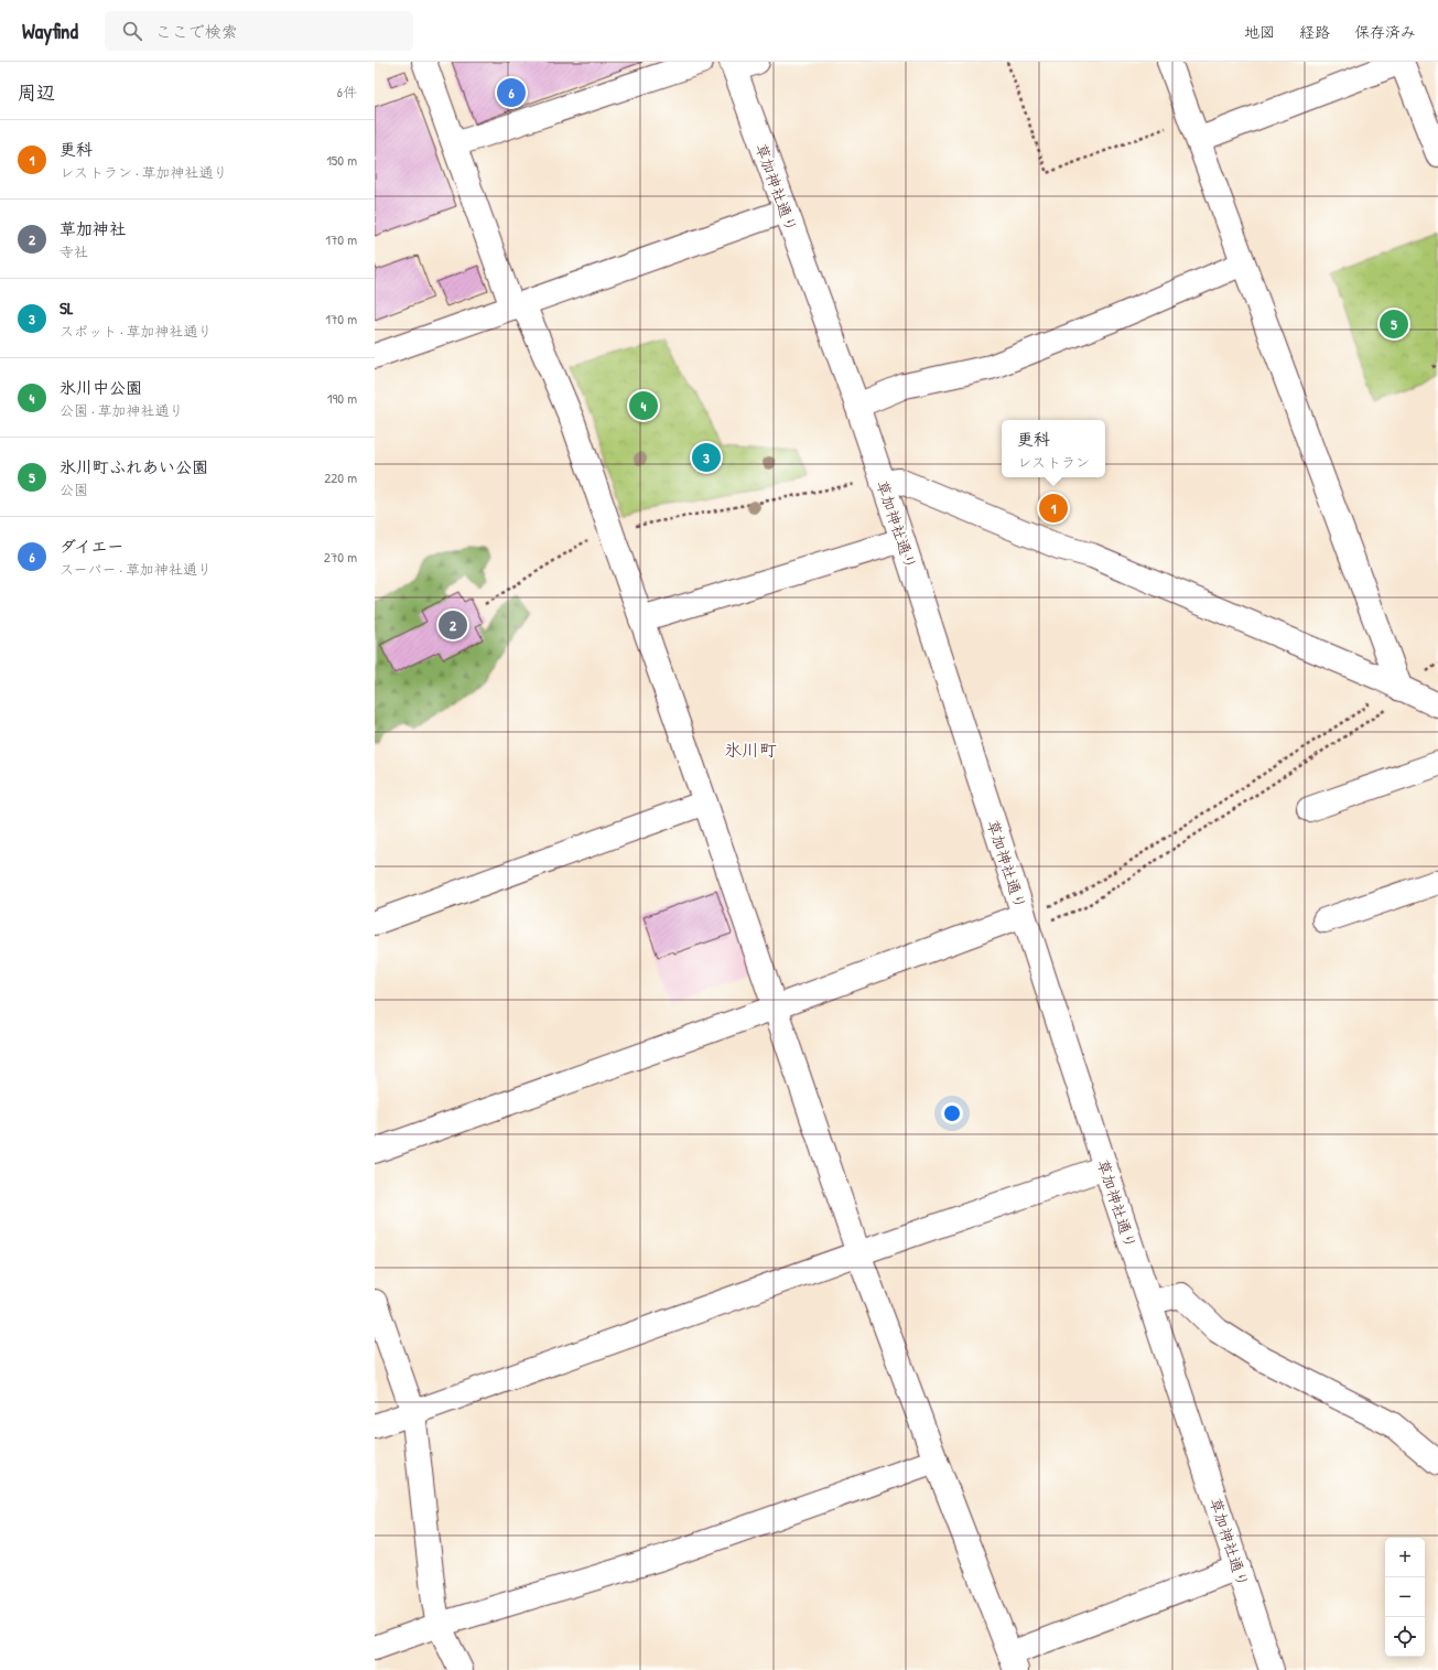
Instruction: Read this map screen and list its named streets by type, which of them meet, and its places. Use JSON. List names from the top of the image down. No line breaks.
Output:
{"streets":{"street":["草加神社通り"]},"districts":["氷川町"],"page":{"header":"Wayfind","search":"ここで検索","nav":["地図","経路","保存済み"],"heading":["周辺","6件"],"pins":["6","5","4","3","1","2"],"list":[{"mark":"1","name":"更科","note":"レストラン · 草加神社通り","value":"150 m"},{"mark":"2","name":"草加神社","note":"寺社","value":"170 m"},{"mark":"3","name":"SL","note":"スポット · 草加神社通り","value":"170 m"},{"mark":"4","name":"氷川中公園","note":"公園 · 草加神社通り","value":"190 m"},{"mark":"5","name":"氷川町ふれあい公園","note":"公園","value":"220 m"},{"mark":"6","name":"ダイエー","note":"スーパー · 草加神社通り","value":"270 m"}],"popup":["更科","レストラン"],"map_buttons":["+","−"]}}
